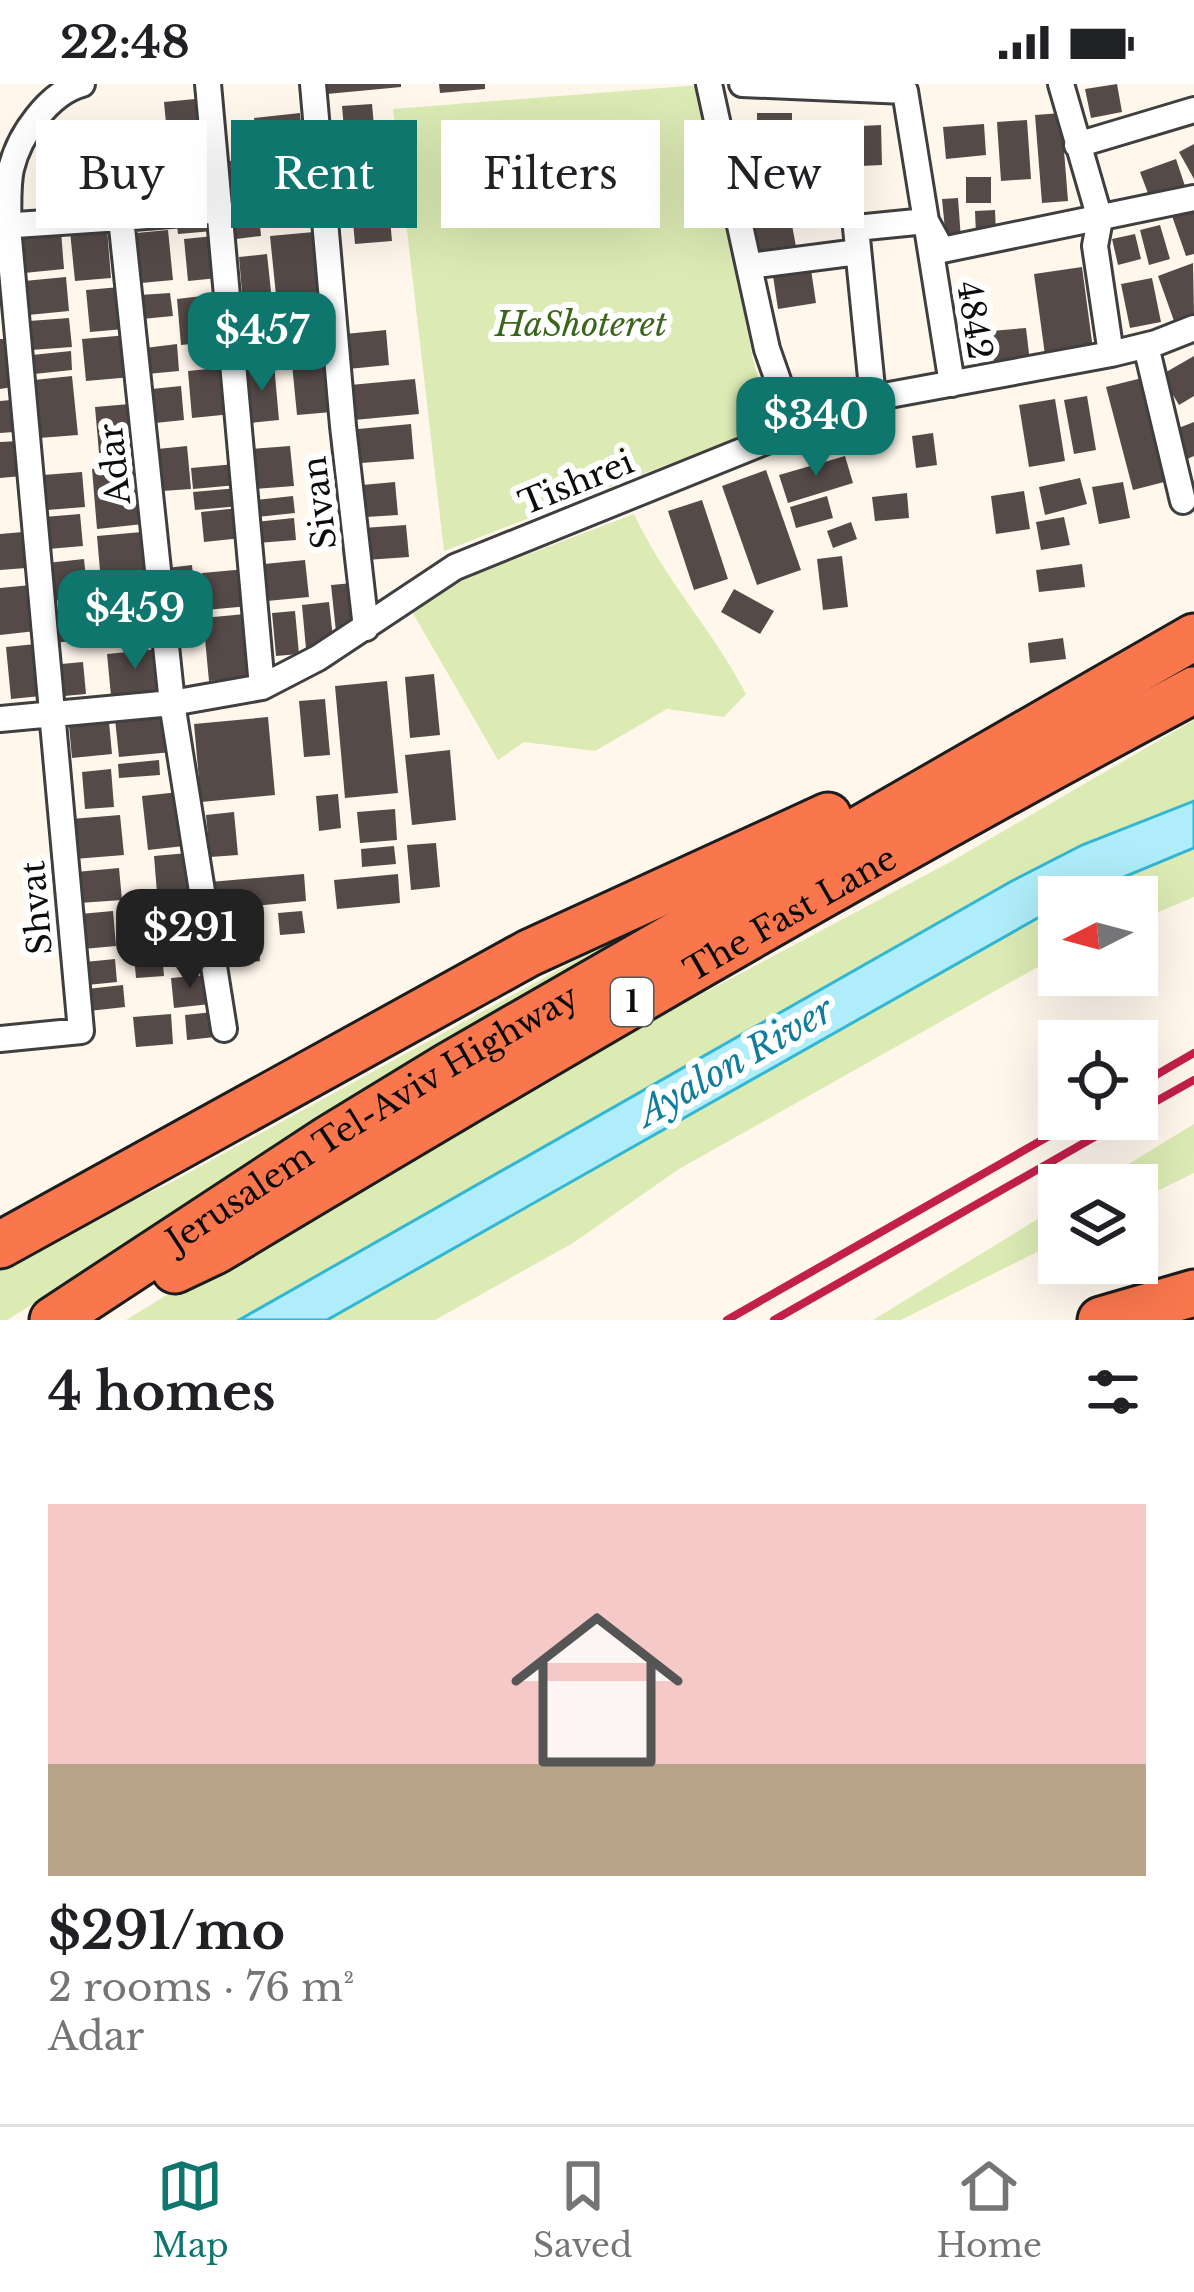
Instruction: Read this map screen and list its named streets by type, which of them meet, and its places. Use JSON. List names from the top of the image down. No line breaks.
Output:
{"streets":{"highway":["The Fast Lane","1","Jerusalem Tel-Aviv Highway"],"street":["4842","Adar","Tishrei","Sivan","Shvat"]},"crossings":[["4842","Tishrei"],["Adar","Tishrei"],["Tishrei","Sivan"],["Tishrei","Shvat"]],"water":["Ayalon River"],"parks":["HaShoteret"],"north":"left","page":{"status":"22:48","chip":["Buy","Rent","Filters","New"],"price":["$457","$340","$459","$291"],"heading":"4 homes","list":[{"name":"$291/mo","note":"2 rooms · 76 m² · Adar"}],"tabs":["Map","Saved","Home"]}}
